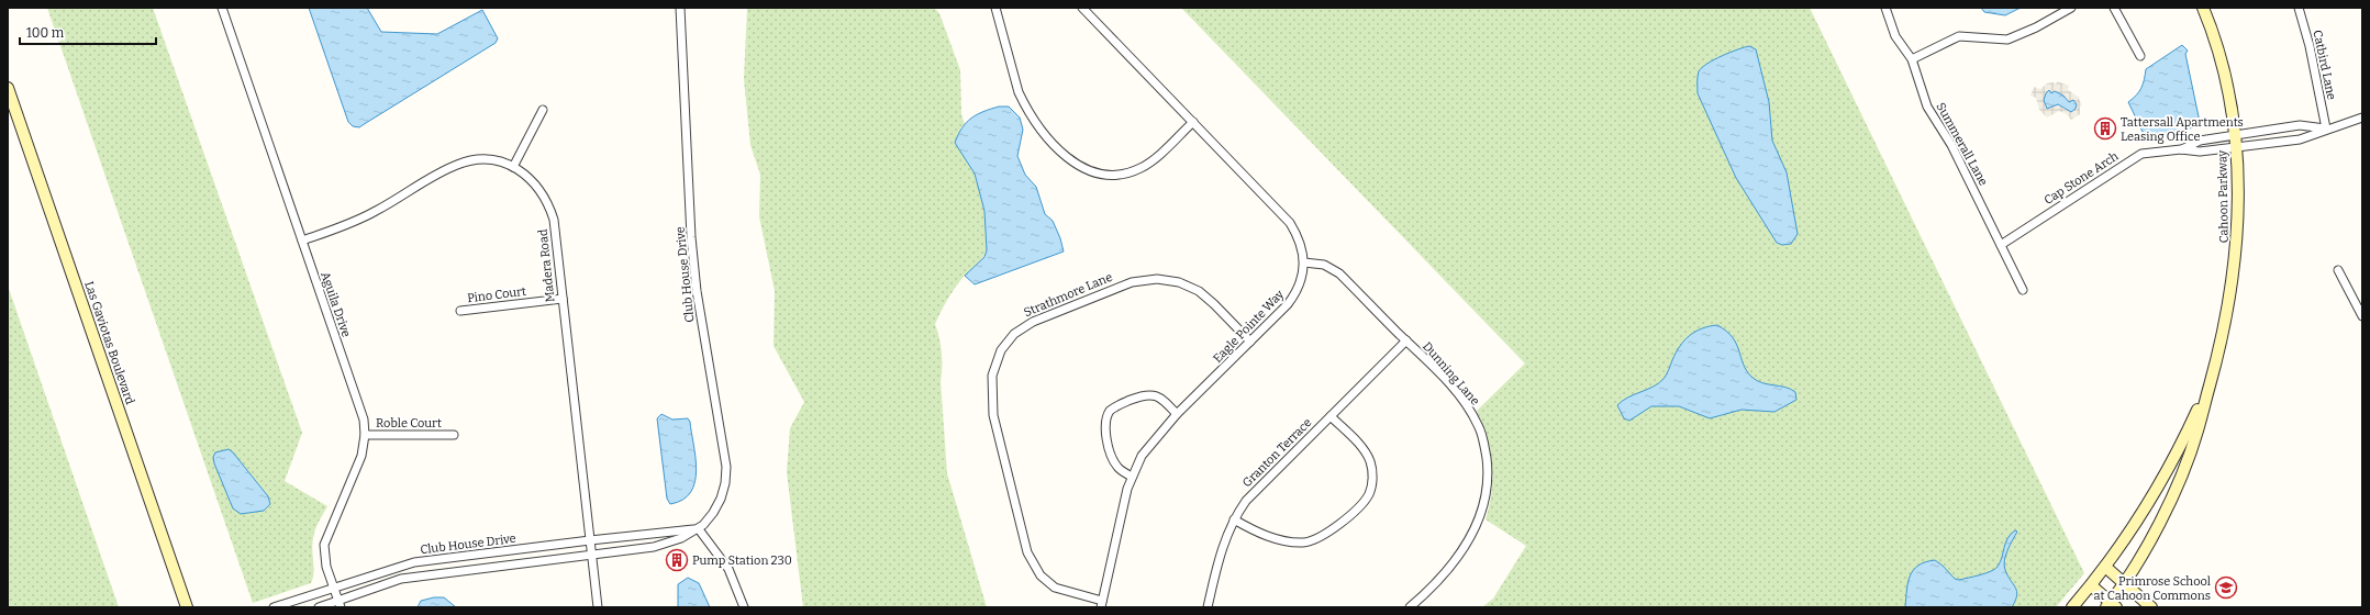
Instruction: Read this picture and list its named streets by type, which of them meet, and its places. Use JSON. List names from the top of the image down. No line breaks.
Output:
{"streets":{"street":["Catbird Lane","Summerall Lane","Cap Stone Arch","Cahoon Parkway","Madera Road","Club House Drive","Pino Court","Strathmore Lane","Aguila Drive","Eagle Pointe Way","Las Gaviotas Boulevard","Dunning Lane","Roble Court","Granton Terrace"]},"crossings":[["Catbird Lane","Cap Stone Arch"],["Summerall Lane","Cap Stone Arch"],["Cap Stone Arch","Cahoon Parkway"],["Madera Road","Club House Drive"],["Madera Road","Pino Court"],["Madera Road","Aguila Drive"],["Club House Drive","Aguila Drive"],["Strathmore Lane","Eagle Pointe Way"],["Aguila Drive","Roble Court"],["Eagle Pointe Way","Dunning Lane"],["Dunning Lane","Granton Terrace"]],"places":{"building":["Tattersall Apartments Leasing Office","Pump Station 230"],"school or university":["Primrose School at Cahoon Commons"]},"scale_bar":"100 m"}
